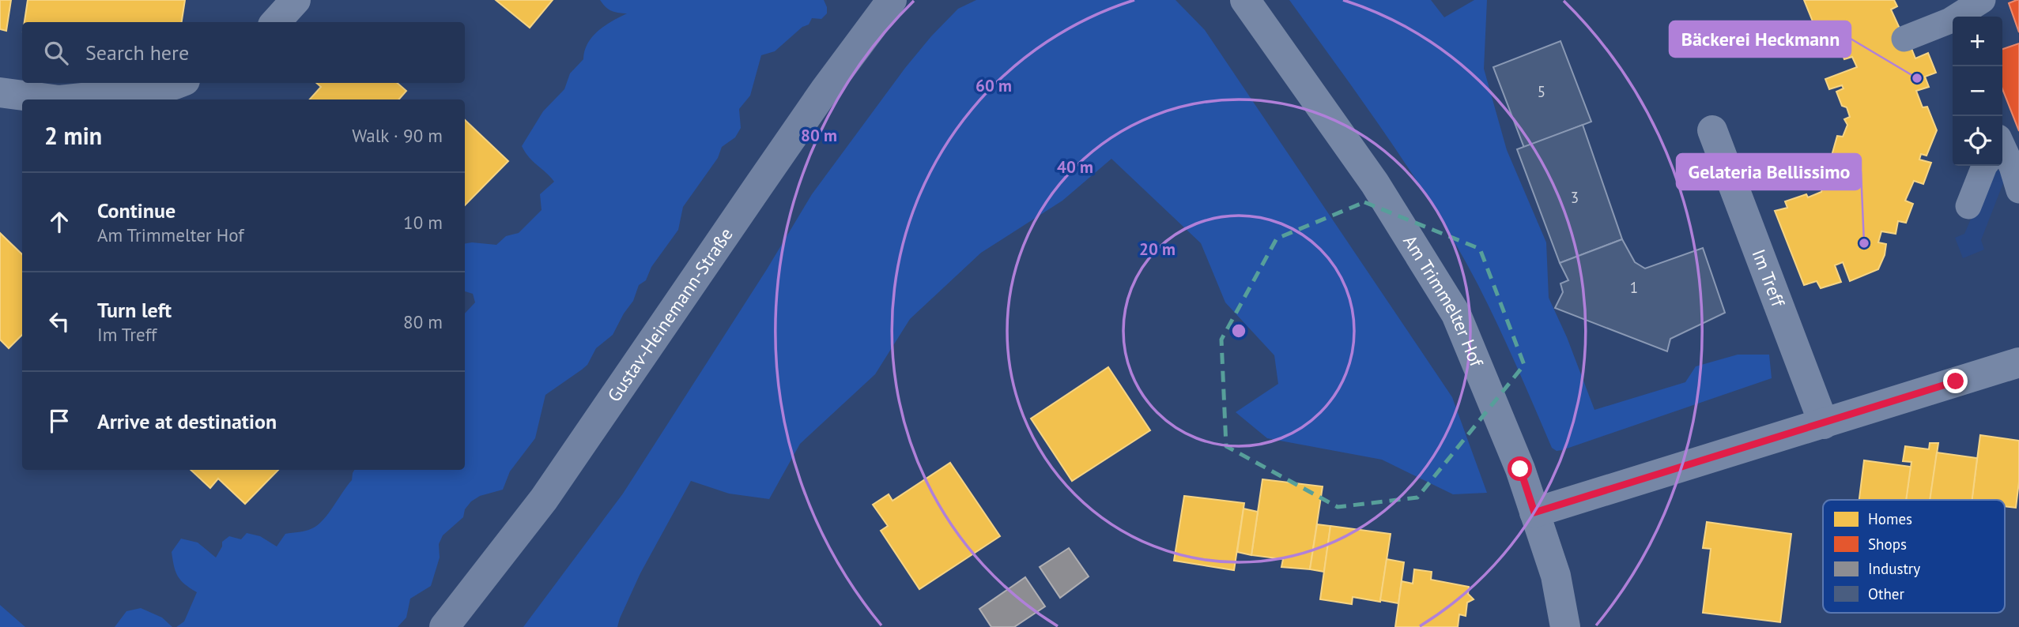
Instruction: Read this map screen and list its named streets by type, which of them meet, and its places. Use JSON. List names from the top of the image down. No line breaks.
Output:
{"streets":{"main road":["Gustav-Heinemann-Straße"],"street":["Im Treff","Am Trimmelter Hof"]},"places":["Bäckerei Heckmann","Gelateria Bellissimo"],"house_numbers":["5","3","1"],"legend":["Homes","Shops","Industry","Other"],"page":{"map_buttons":["+","−"],"search":"Search here","heading":["2 min","Walk · 90 m"],"list":[["Continue","Am Trimmelter Hof","10 m"],["Turn left","Im Treff","80 m"],"Arrive at destination"]},"rings":["60 m","80 m","40 m","20 m"]}
